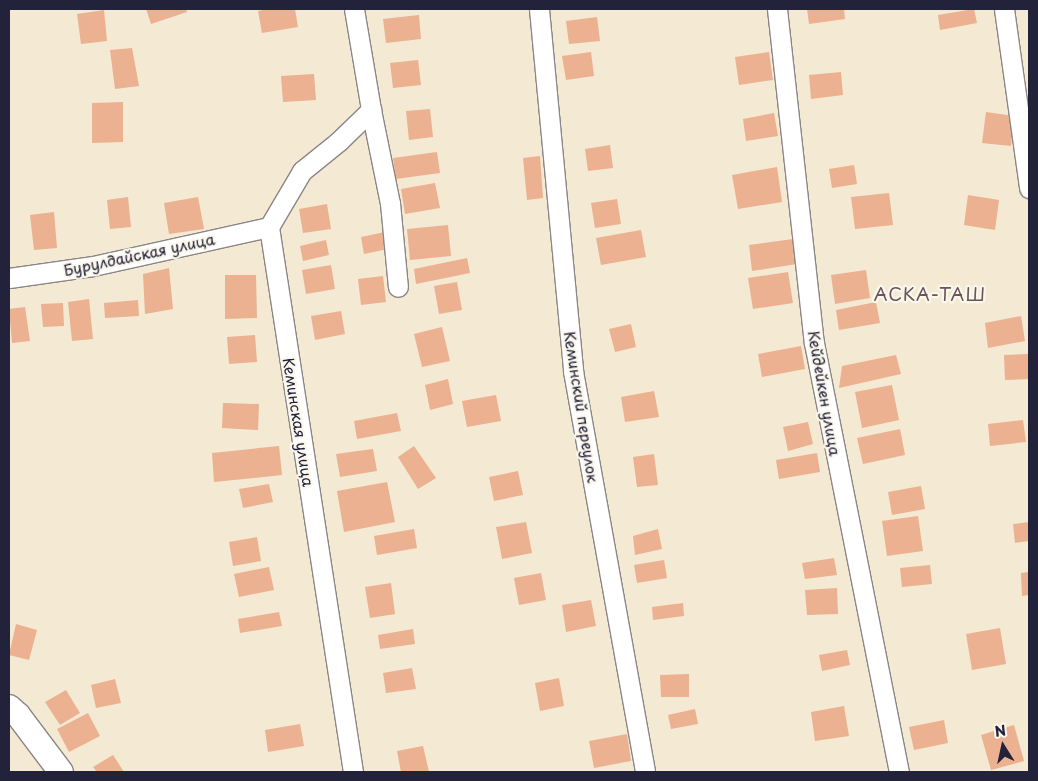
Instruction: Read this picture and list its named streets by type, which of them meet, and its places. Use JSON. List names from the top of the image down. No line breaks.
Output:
{"streets":{"street":["Бурулдайская улица","Кейдейкен улица","Кеминский переулок","Кеминская улица"]},"crossings":[["Бурулдайская улица","Кеминская улица"]],"districts":["АСКА-ТАШ"],"north":"top"}
